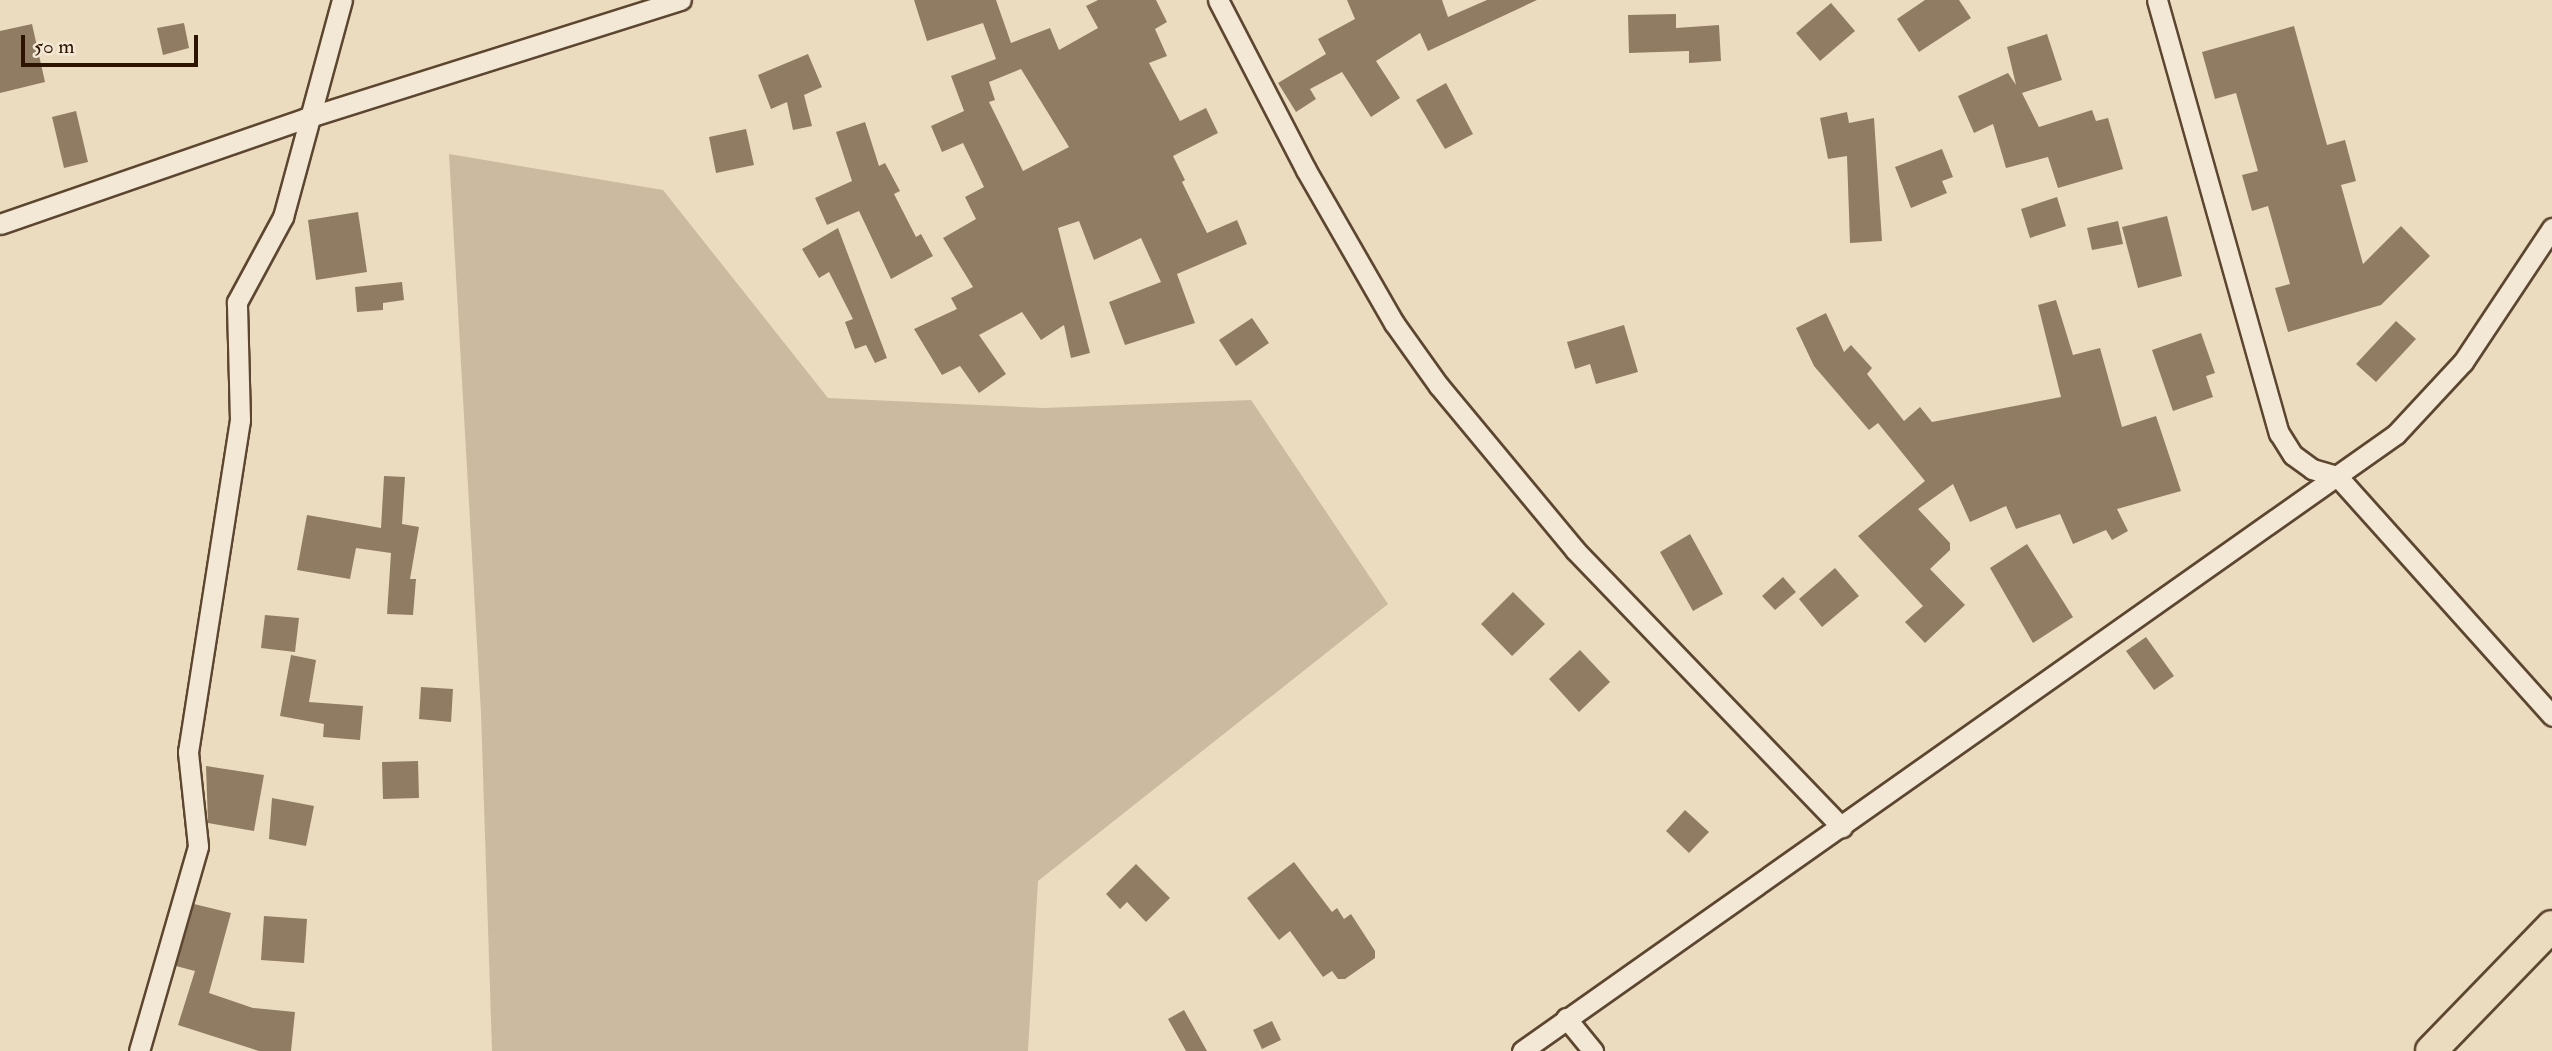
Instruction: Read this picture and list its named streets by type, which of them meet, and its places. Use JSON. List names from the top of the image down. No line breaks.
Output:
{"scale_bar":"50 m"}
